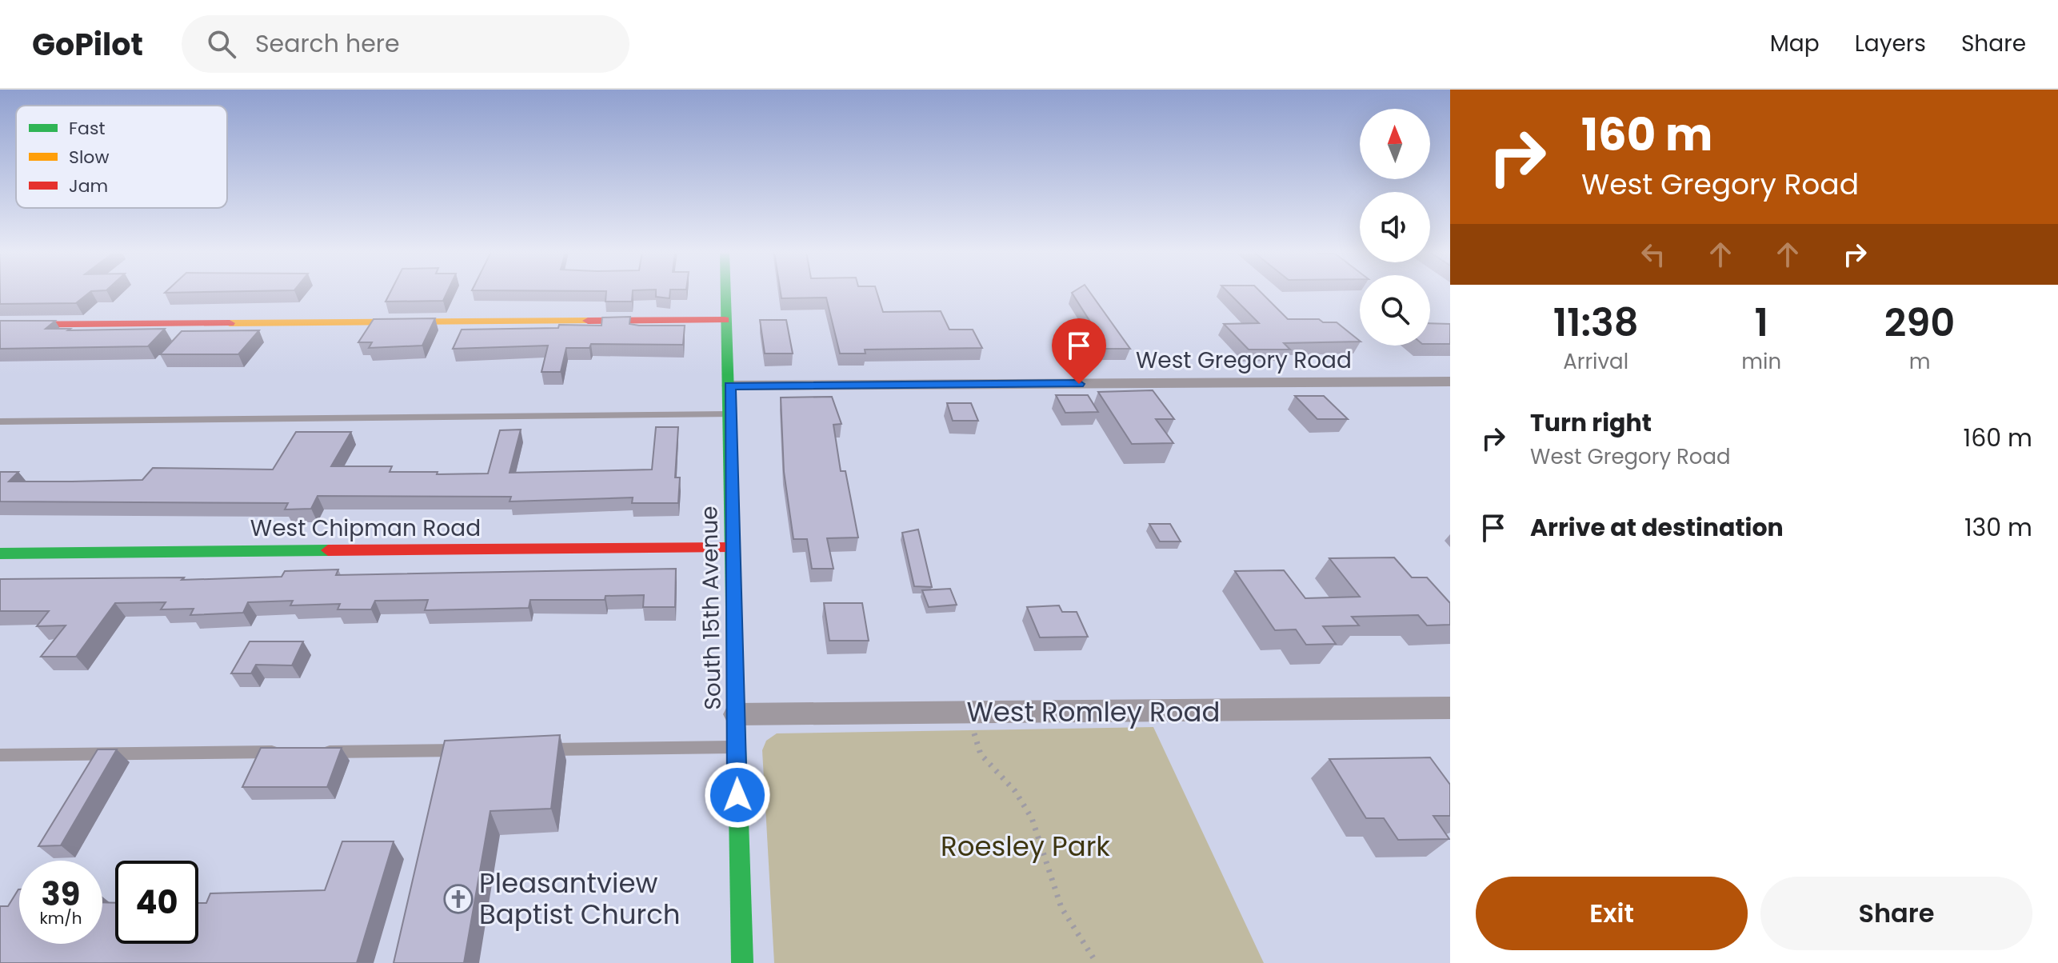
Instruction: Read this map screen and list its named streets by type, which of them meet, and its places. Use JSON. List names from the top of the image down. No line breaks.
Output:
{"streets":{"street":["West Gregory Road","West Chipman Road","South 15th Avenue","West Romley Road"]},"crossings":[["West Gregory Road","South 15th Avenue"],["West Chipman Road","South 15th Avenue"],["South 15th Avenue","West Romley Road"]],"parks":["Roesley Park"],"places":{"church":["Pleasantview Baptist Church"]},"legend":["Fast","Slow","Jam"],"north":"top","page":{"header":"GoPilot","search":"Search here","nav":["Map","Layers","Share"],"turn":["160 m","West Gregory Road"],"eta":["11:38","Arrival","1","min","290","m"],"list":[{"name":"Turn right","note":"West Gregory Road","value":"160 m"},{"name":"Arrive at destination","value":"130 m"}],"speed":"39 km/h","limit":"40","buttons":["Exit","Share"]}}
